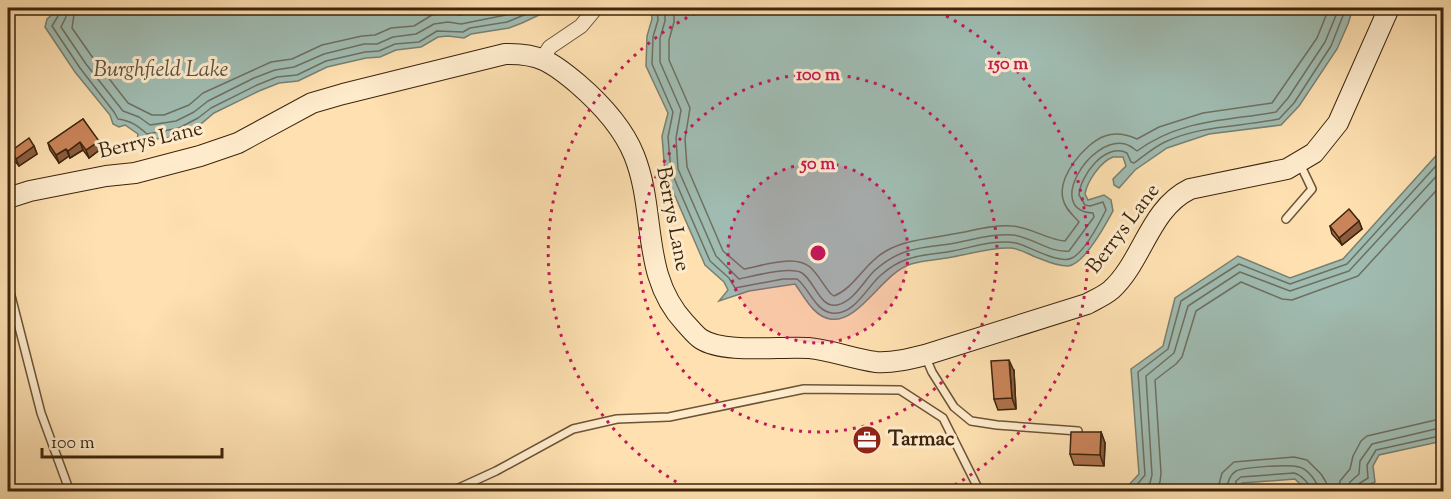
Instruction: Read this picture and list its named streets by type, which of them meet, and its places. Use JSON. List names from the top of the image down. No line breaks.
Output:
{"streets":{"street":["Berrys Lane"]},"water":["Burghfield Lake"],"places":{"office":["Tarmac"]},"scale_bar":"100 m","rings":["150 m","100 m","50 m"]}
